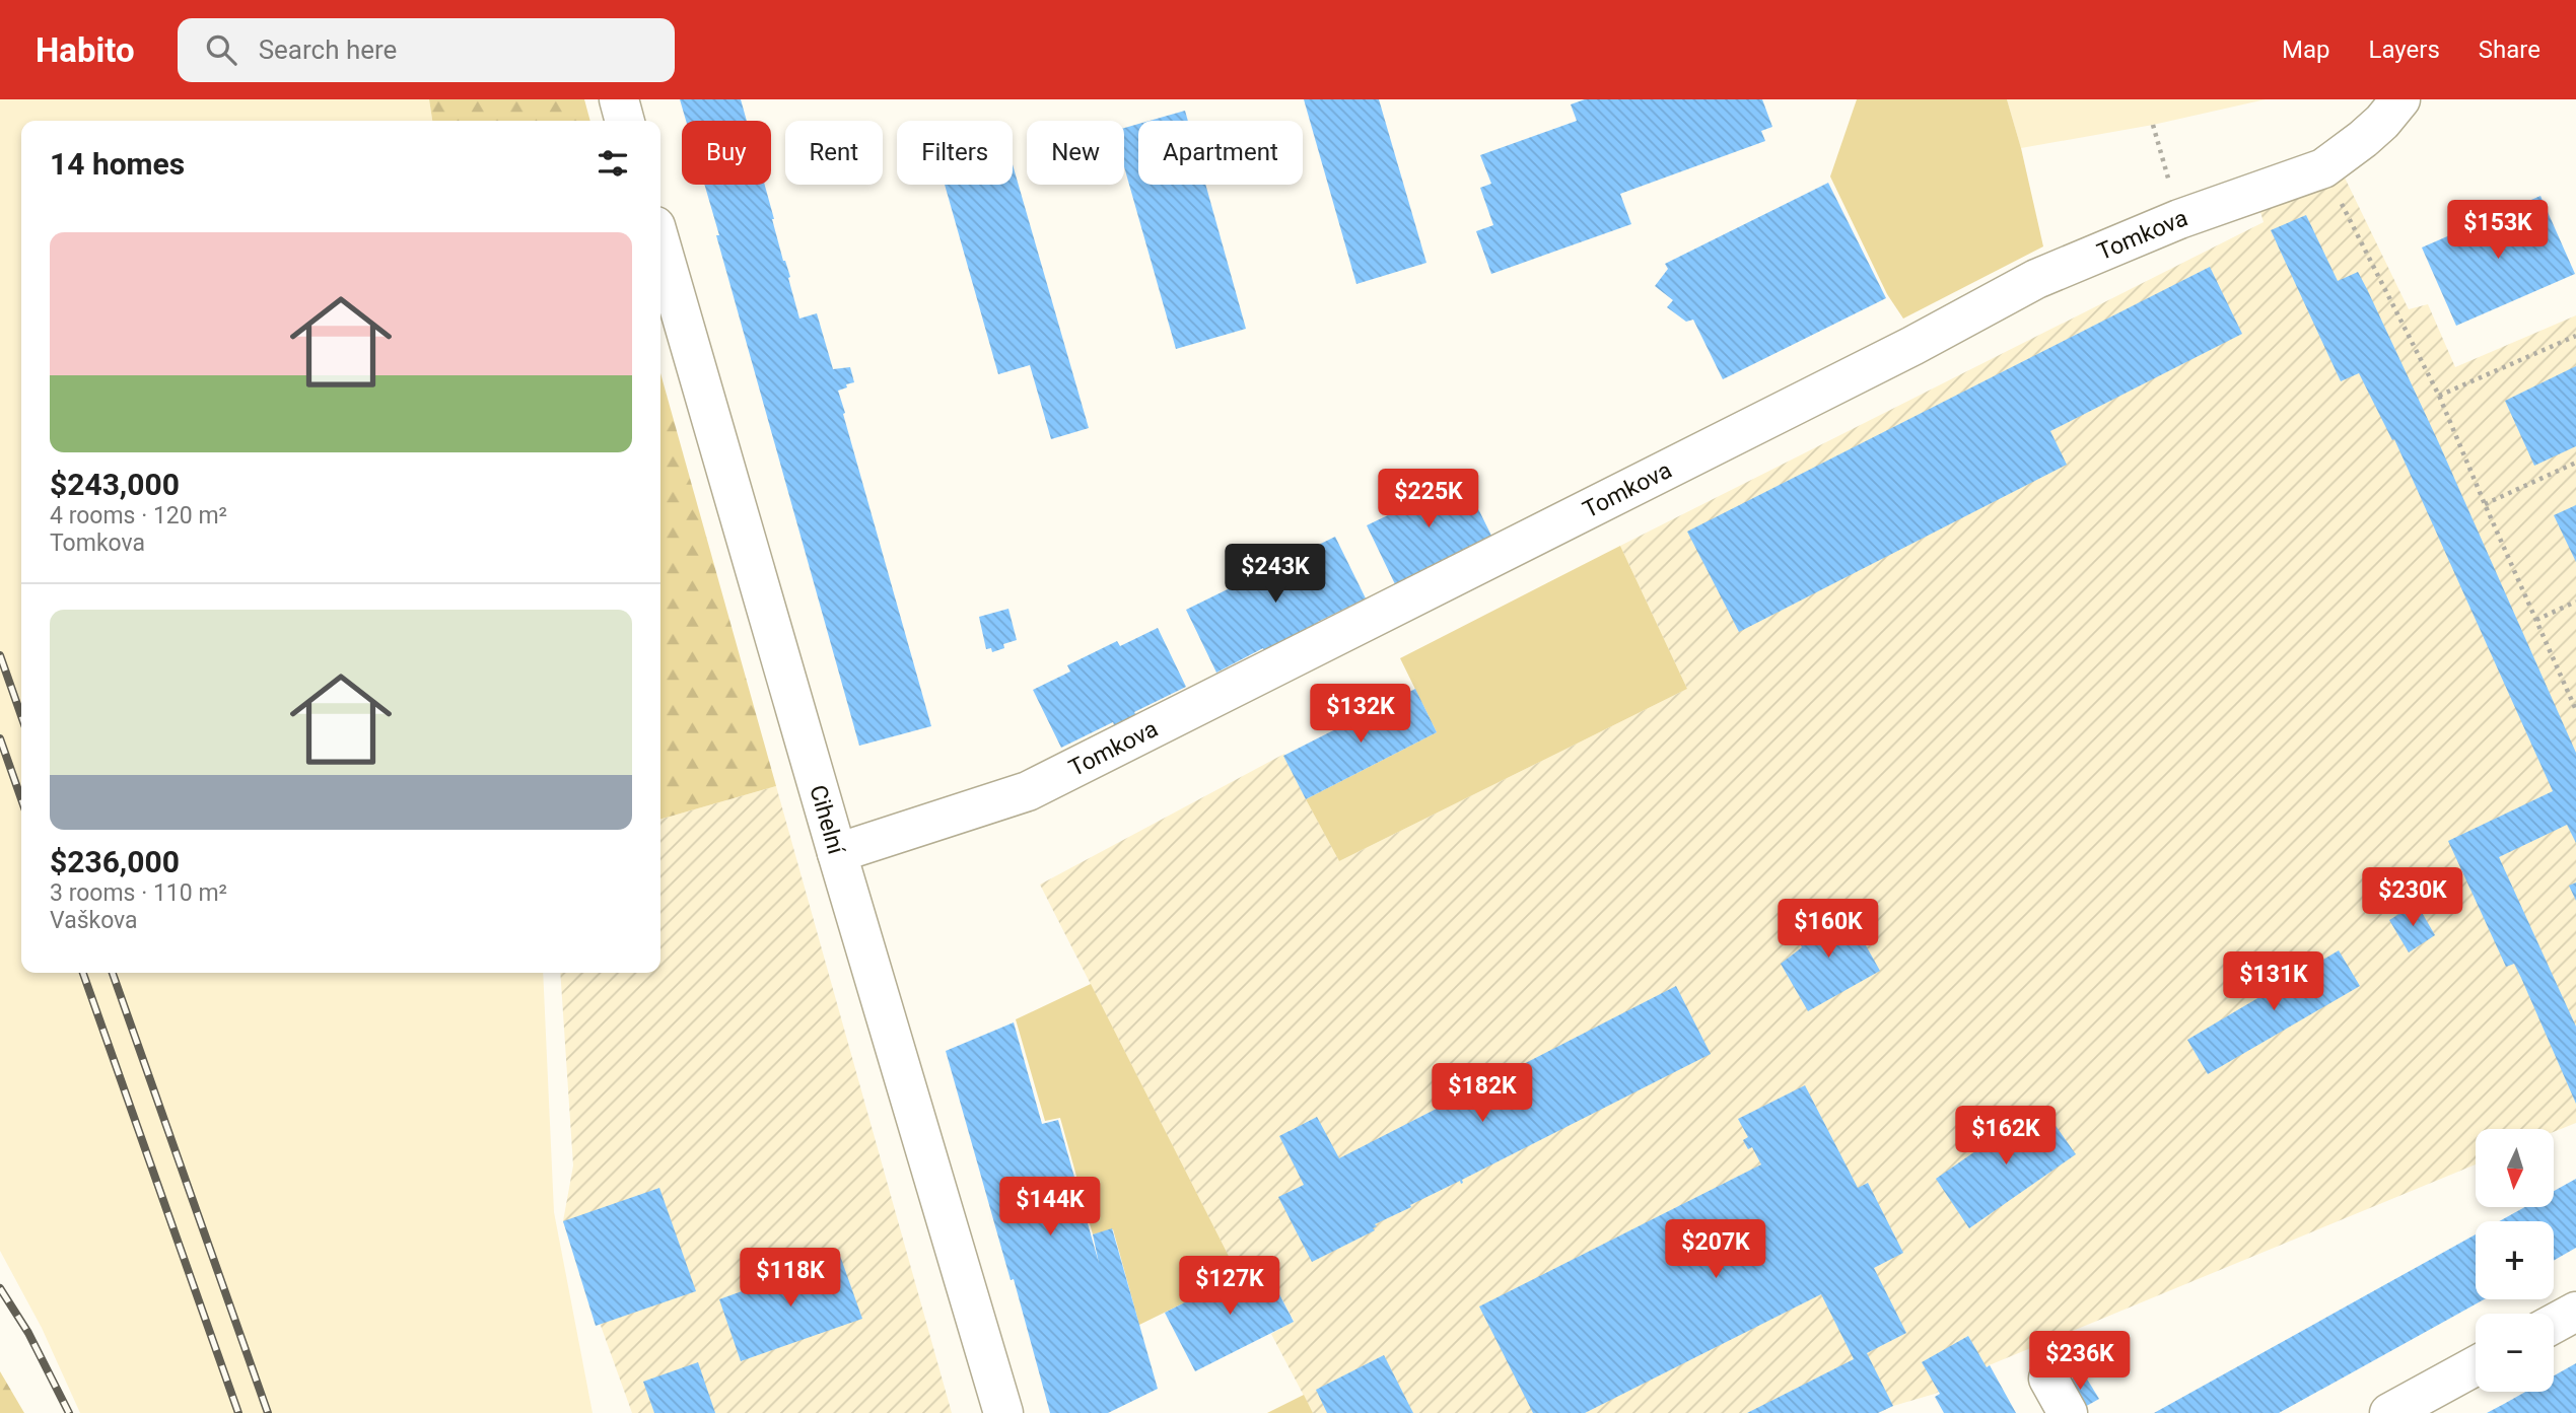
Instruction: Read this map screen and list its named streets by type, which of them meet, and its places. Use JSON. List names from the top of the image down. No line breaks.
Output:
{"streets":{"street":["Tomkova","Cihelní"]},"crossings":[["Tomkova","Cihelní"]],"north":"bottom","page":{"header":"Habito","search":"Search here","nav":["Map","Layers","Share"],"chip":["Buy","Rent","Filters","New","Apartment"],"heading":"14 homes","price":["$153K","$225K","$243K","$132K","$230K","$160K","$131K","$182K","$162K","$144K","$207K","$118K","$127K","$236K"],"list":[{"name":"$243,000","note":"4 rooms · 120 m² · Tomkova"},{"name":"$236,000","note":"3 rooms · 110 m² · Vaškova"}],"map_buttons":["+","−"]}}
